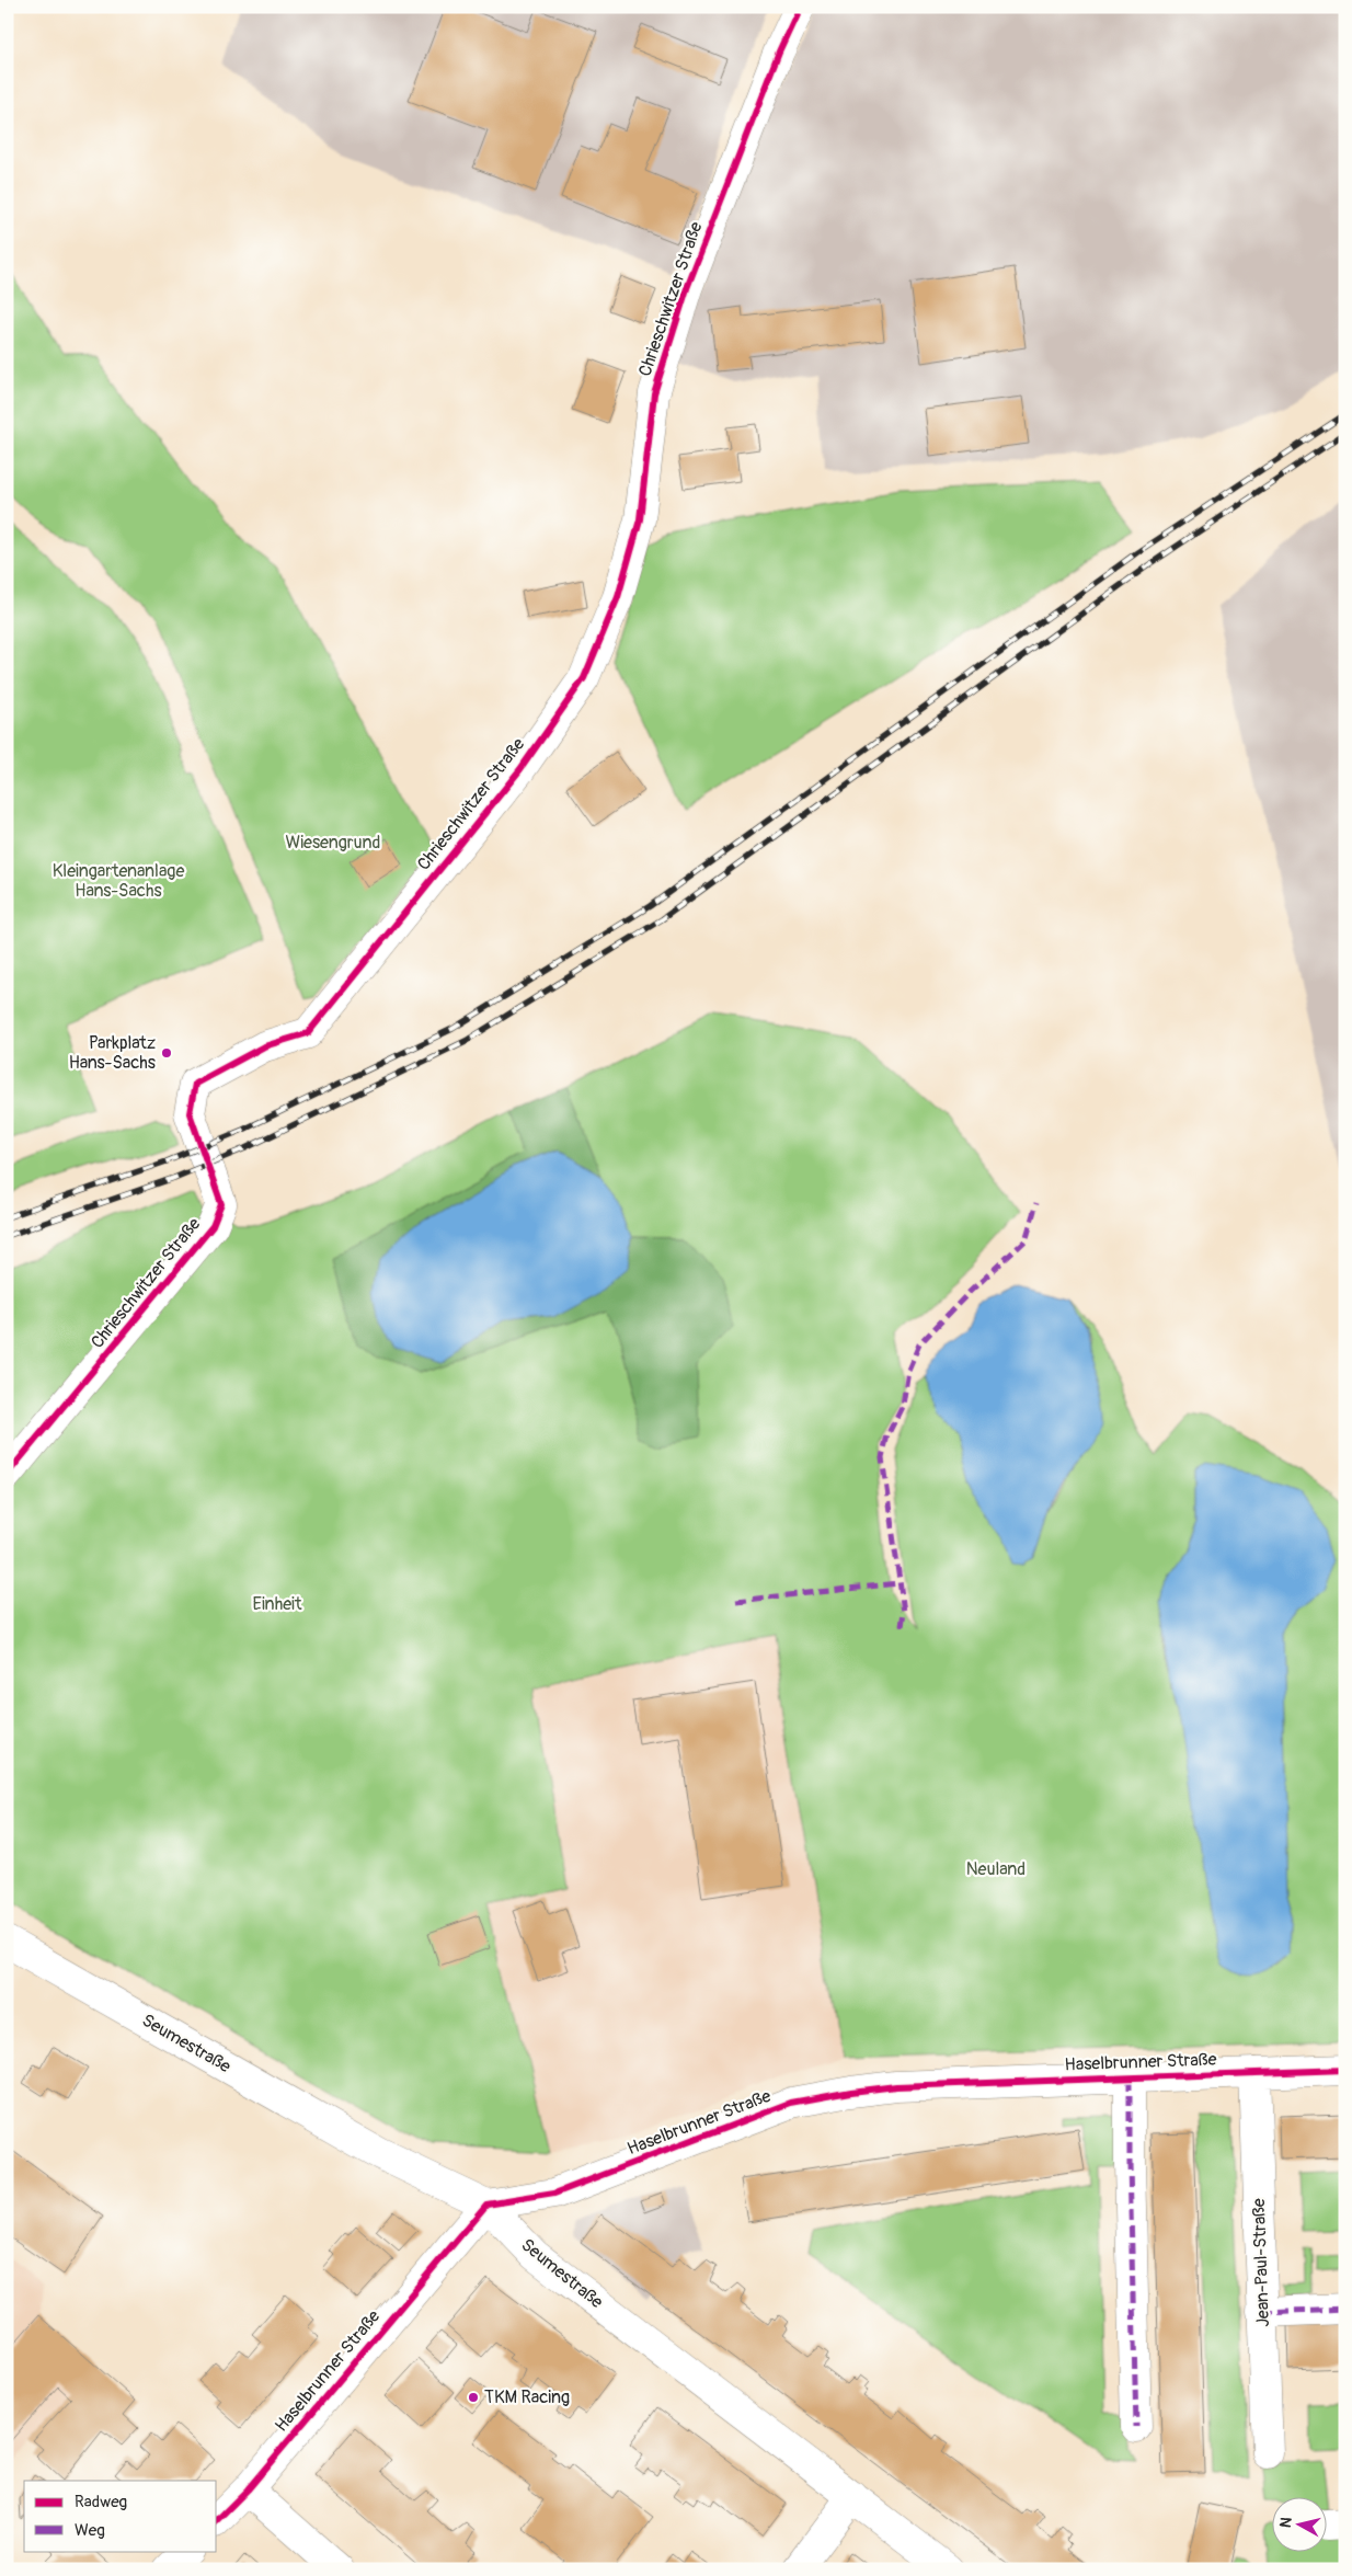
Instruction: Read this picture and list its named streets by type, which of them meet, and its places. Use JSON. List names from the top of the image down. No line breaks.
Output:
{"streets":{"street":["Chrieschwitzer Straße","Seumestraße","Haselbrunner Straße","Jean-Paul-Straße"]},"crossings":[["Seumestraße","Haselbrunner Straße"],["Haselbrunner Straße","Jean-Paul-Straße"]],"parks":["Wiesengrund","Kleingartenanlage Hans-Sachs","Einheit","Neuland"],"places":["Parkplatz Hans-Sachs","TKM Racing"],"legend":["Radweg","Weg"],"north":"left"}
